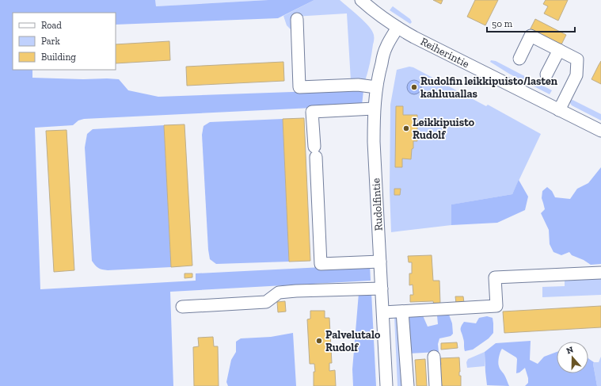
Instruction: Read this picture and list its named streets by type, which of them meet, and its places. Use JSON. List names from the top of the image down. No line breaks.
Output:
{"streets":{"street":["Reiherintie","Rudolfintie"]},"crossings":[["Reiherintie","Rudolfintie"]],"places":["Rudolfin leikkipuisto/lasten kahluuallas","Leikkipuisto Rudolf","Palvelutalo Rudolf"],"legend":["Road","Park","Building"],"scale_bar":"50 m","north":"top"}
